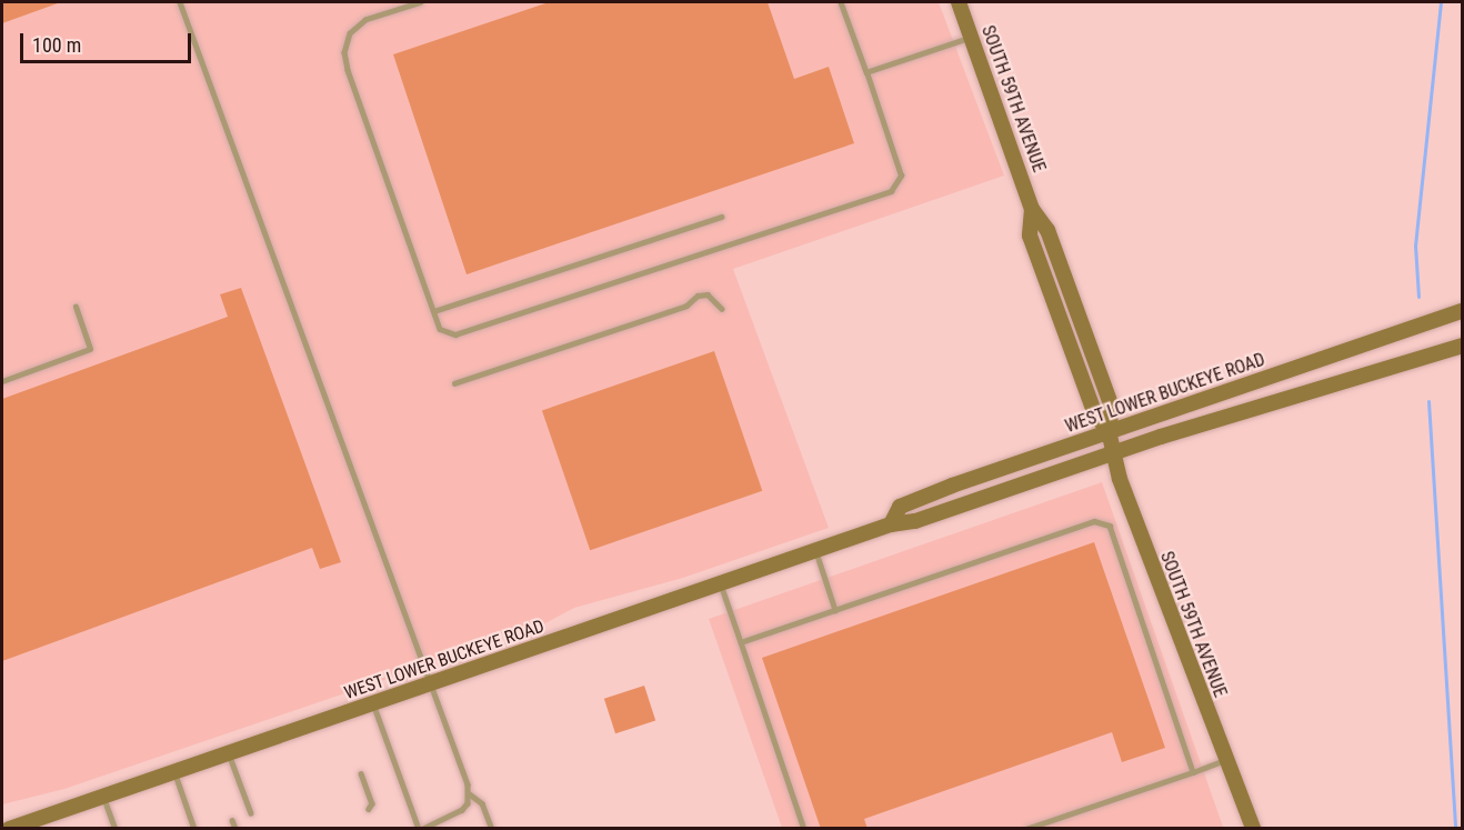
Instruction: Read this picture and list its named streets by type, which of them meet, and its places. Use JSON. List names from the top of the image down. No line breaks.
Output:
{"streets":{"main road":["SOUTH 59TH AVENUE","WEST LOWER BUCKEYE ROAD"]},"crossings":[["SOUTH 59TH AVENUE","WEST LOWER BUCKEYE ROAD"]],"scale_bar":"100 m"}
